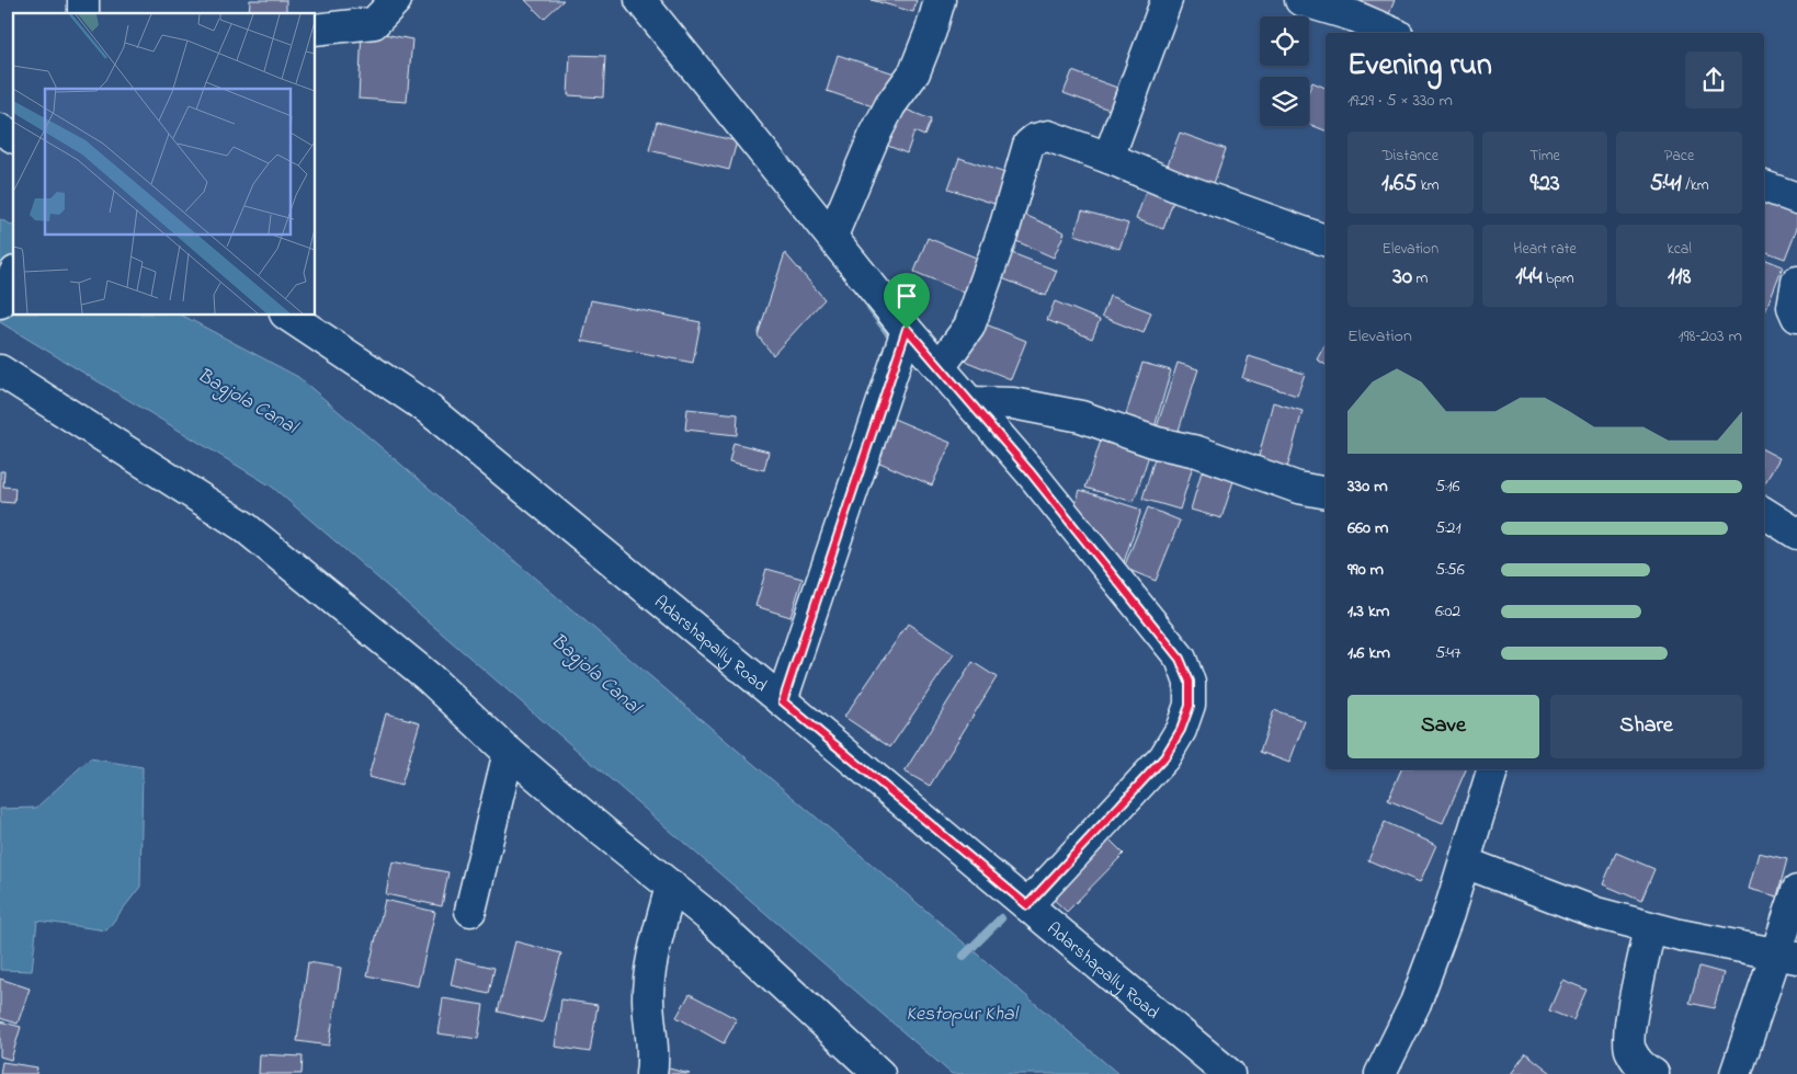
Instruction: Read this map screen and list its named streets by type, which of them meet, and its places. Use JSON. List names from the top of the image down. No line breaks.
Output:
{"streets":{"street":["Adarshapally Road"]},"water":["Bagjola Canal","Kestopur Khal"],"page":{"heading":["Evening run","19:29 · 5 × 330 m"],"stats":[["Distance","1.65 km"],["Time","9:23"],["Pace","5:41 /km"],["Elevation","30 m"],["Heart rate","144 bpm"],["kcal","118"]],"chart":["Elevation","198–203 m"],"list":[{"name":"330 m","note":"5:16"},{"name":"660 m","note":"5:21"},{"name":"990 m","note":"5:56"},{"name":"1.3 km","note":"6:02"},{"name":"1.6 km","note":"5:47"}],"buttons":["Save","Share"]}}
